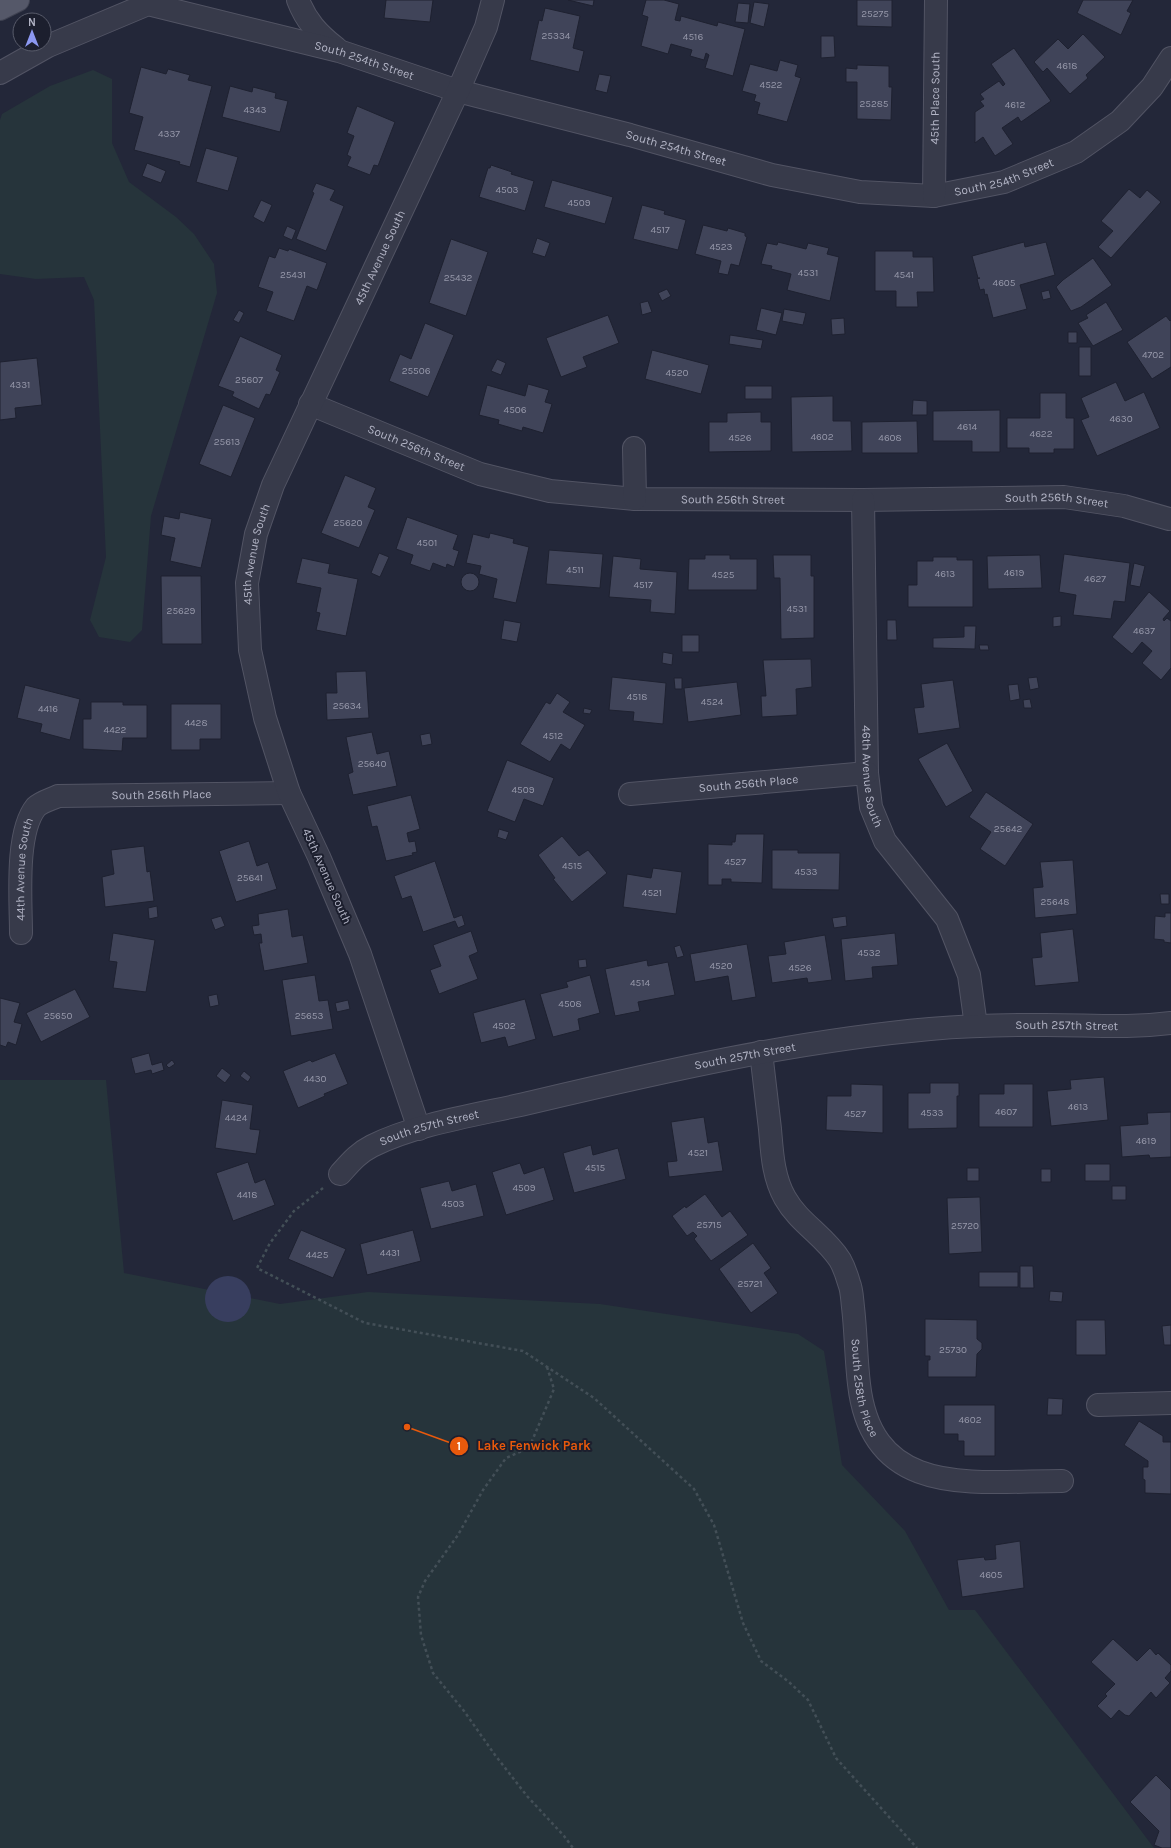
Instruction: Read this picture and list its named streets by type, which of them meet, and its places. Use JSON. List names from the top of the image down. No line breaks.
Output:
{"streets":{"street":["South 254th Street","45th Place South","45th Avenue South","South 256th Street","46th Avenue South","South 256th Place","44th Avenue South","South 257th Street","South 258th Place"]},"crossings":[["South 254th Street","45th Place South"],["South 254th Street","45th Avenue South"],["45th Avenue South","South 256th Street"],["45th Avenue South","South 256th Place"],["45th Avenue South","South 257th Street"],["South 256th Street","46th Avenue South"],["46th Avenue South","South 256th Place"],["46th Avenue South","South 257th Street"],["South 256th Place","44th Avenue South"],["South 257th Street","South 258th Place"]],"places":["Lake Fenwick Park"],"house_numbers":["25275","25334","4516","4618","4522","25285","4612","4343","4337","4503","4509","4517","4523","4531","25431","4541","25432","4605","4702","25506","4520","25607","4331","4506","4630","4614","4622","4602","4526","4608","25613","25620","4501","4511","4619","4613","4525","4627","4517","4531","25629","4637","4518","4524","25634","4416","4428","4422","4512","25640","4509","25642","4527","4515","4533","25641","4521","25648","4532","4520","4526","4514","4508","25650","25653","4502","4430","4613","4607","4533","4527","4424","4619","4521","4515","4509","4418","4503","25715","25720","4431","4425","25721","25730","4602","4605"],"north":"top"}
